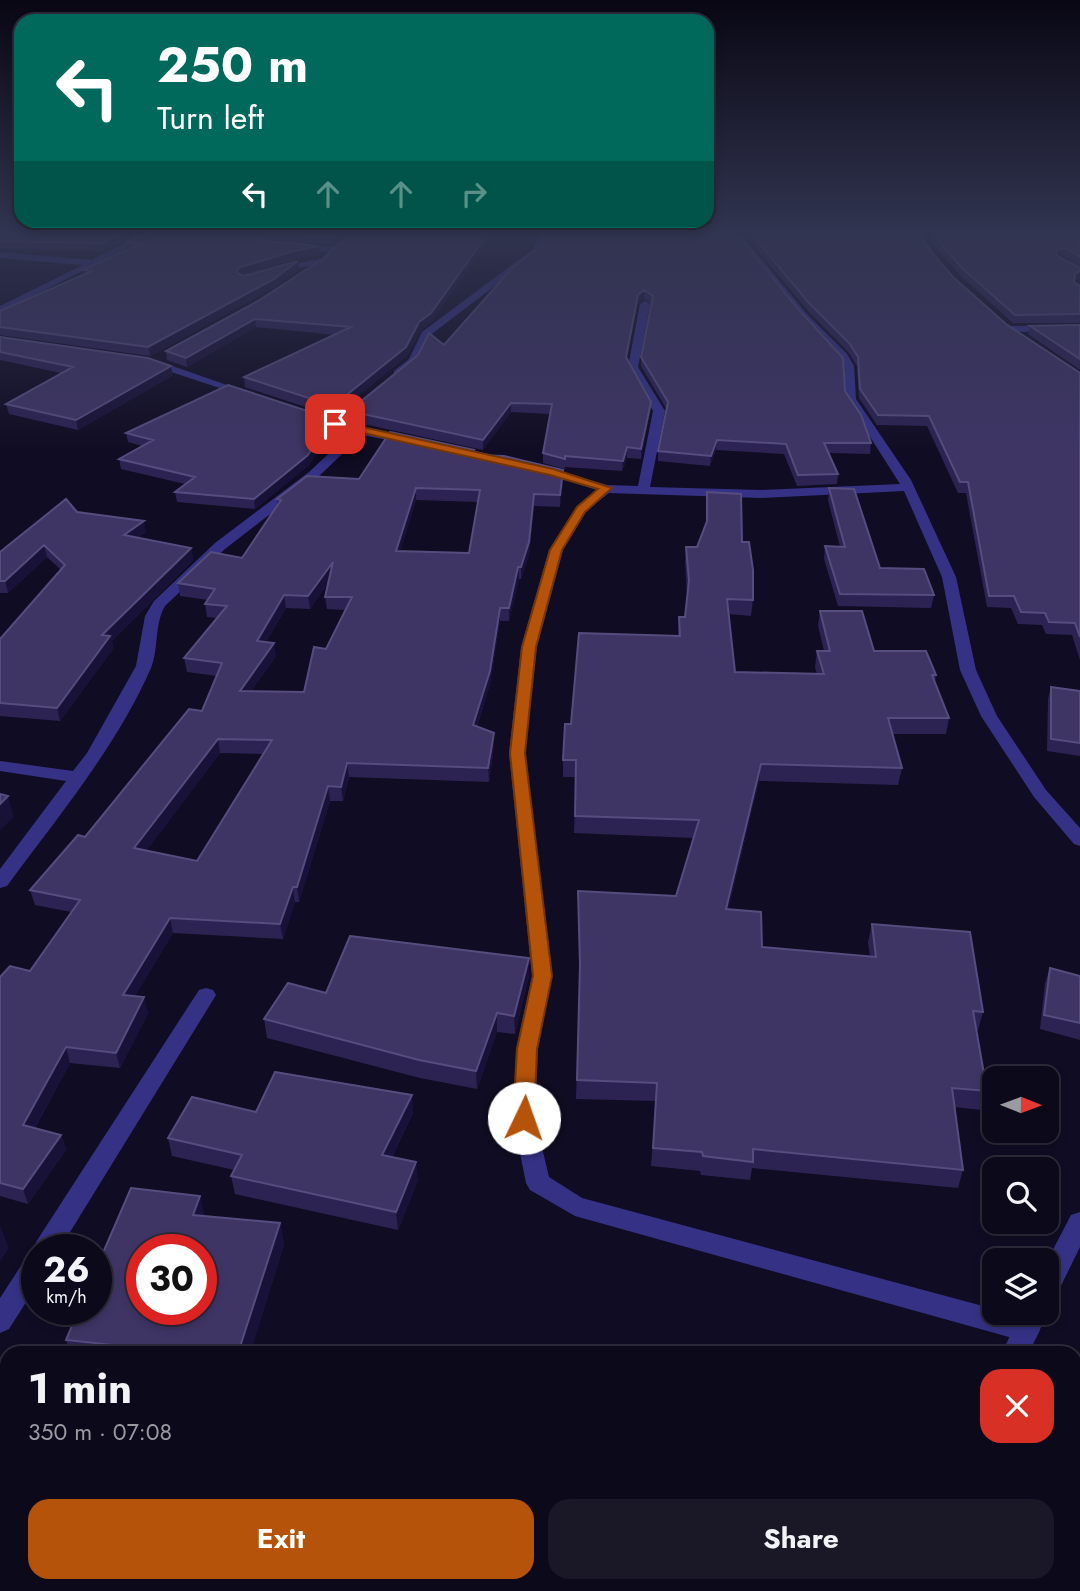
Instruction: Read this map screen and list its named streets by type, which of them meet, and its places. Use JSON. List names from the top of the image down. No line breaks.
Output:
{"north":"right","page":{"turn":["250 m","Turn left"],"speed":"26 km/h","limit":"30","heading":["1 min","350 m · 07:08"],"buttons":["Exit","Share"]}}
